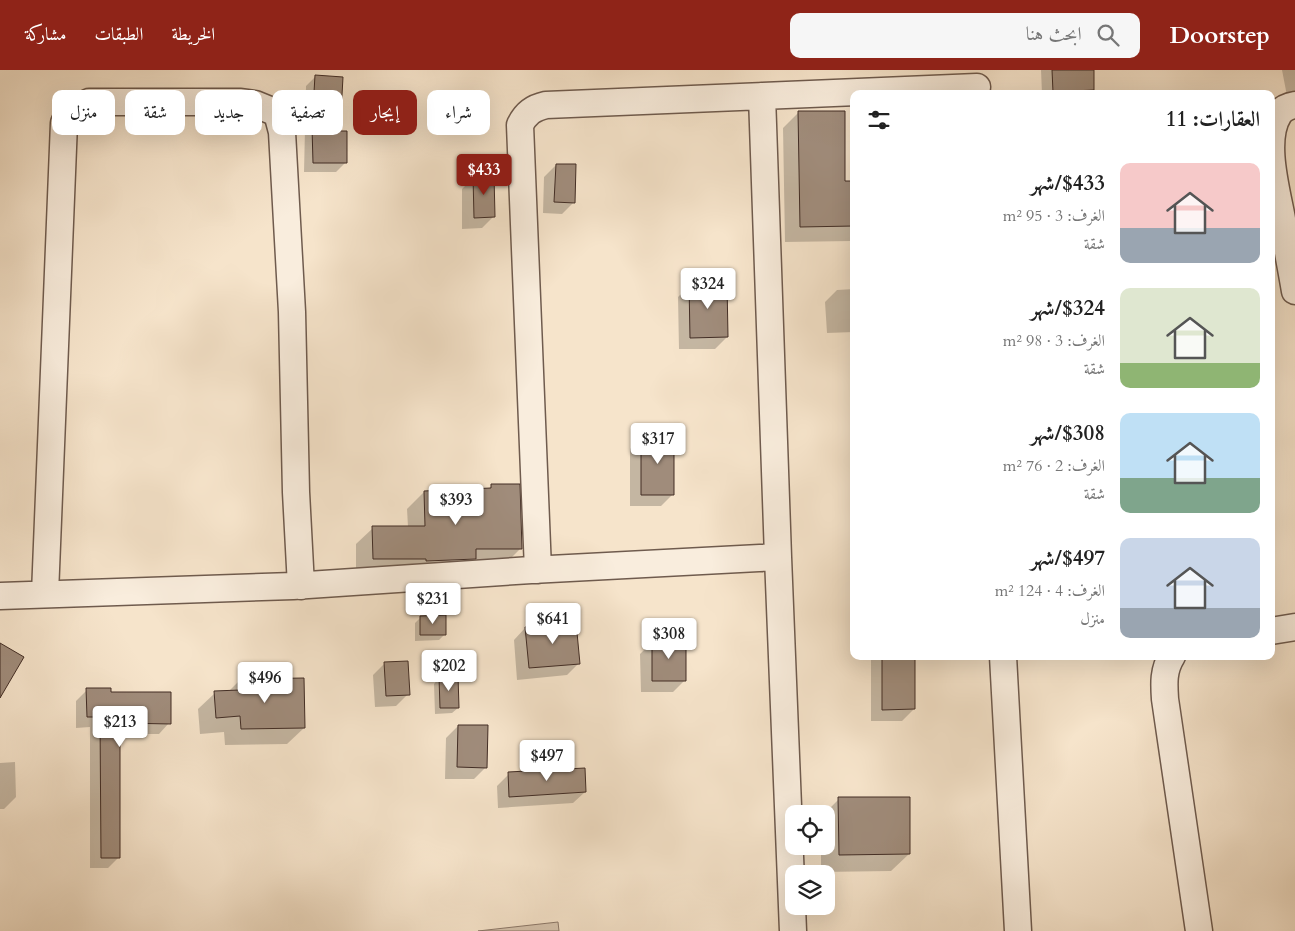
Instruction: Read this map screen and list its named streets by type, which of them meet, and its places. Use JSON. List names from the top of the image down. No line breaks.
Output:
{"page":{"header":"Doorstep","search":"ابحث هنا","nav":["الخريطة","الطبقات","مشاركة"],"chip":["شراء","إيجار","تصفية","جديد","شقة","منزل"],"heading":"العقارات: 11","list":[{"name":"$433/شهر","note":"الغرف: 3 · 95 m² · شقة"},{"name":"$324/شهر","note":"الغرف: 3 · 98 m² · شقة"},{"name":"$308/شهر","note":"الغرف: 2 · 76 m² · شقة"},{"name":"$497/شهر","note":"الغرف: 4 · 124 m² · منزل"}],"price":["$433","$324","$317","$393","$231","$641","$308","$202","$496","$213","$497"]}}
